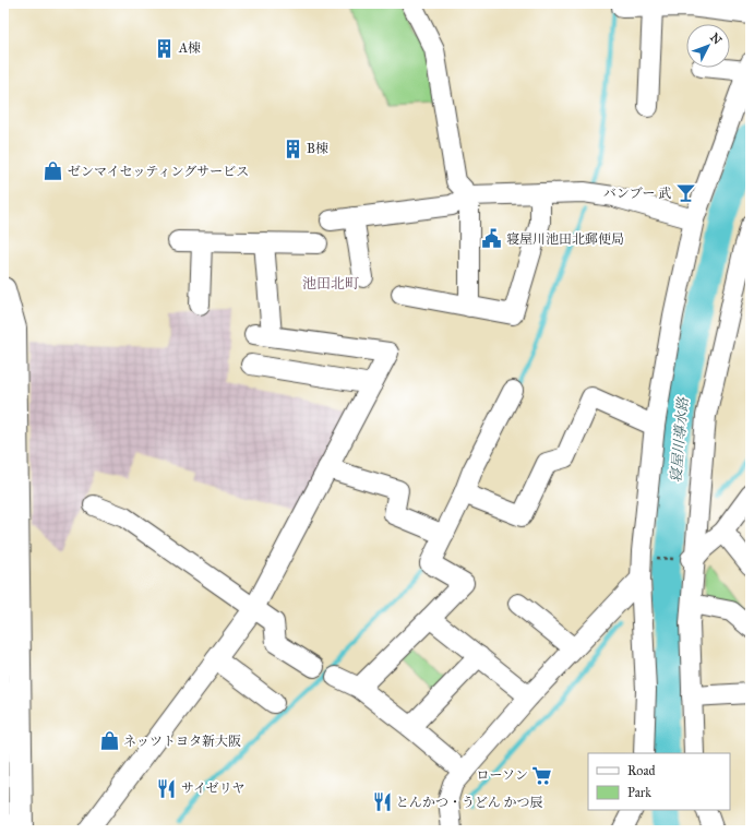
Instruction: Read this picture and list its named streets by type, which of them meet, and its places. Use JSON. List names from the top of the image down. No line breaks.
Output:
{"districts":["池田北町"],"water":["寝屋川導水路"],"places":{"building":["A棟","B棟"],"shop":["ゼンマイセッティングサービス","ネッツトヨタ新大阪"],"bar":["バンブー 武"],"public building":["寝屋川池田北郵便局"],"supermarket":["ローソン"],"restaurant":["サイゼリヤ","とんかつ・うどん かつ辰"]},"legend":["Road","Park"],"north":"top right"}
